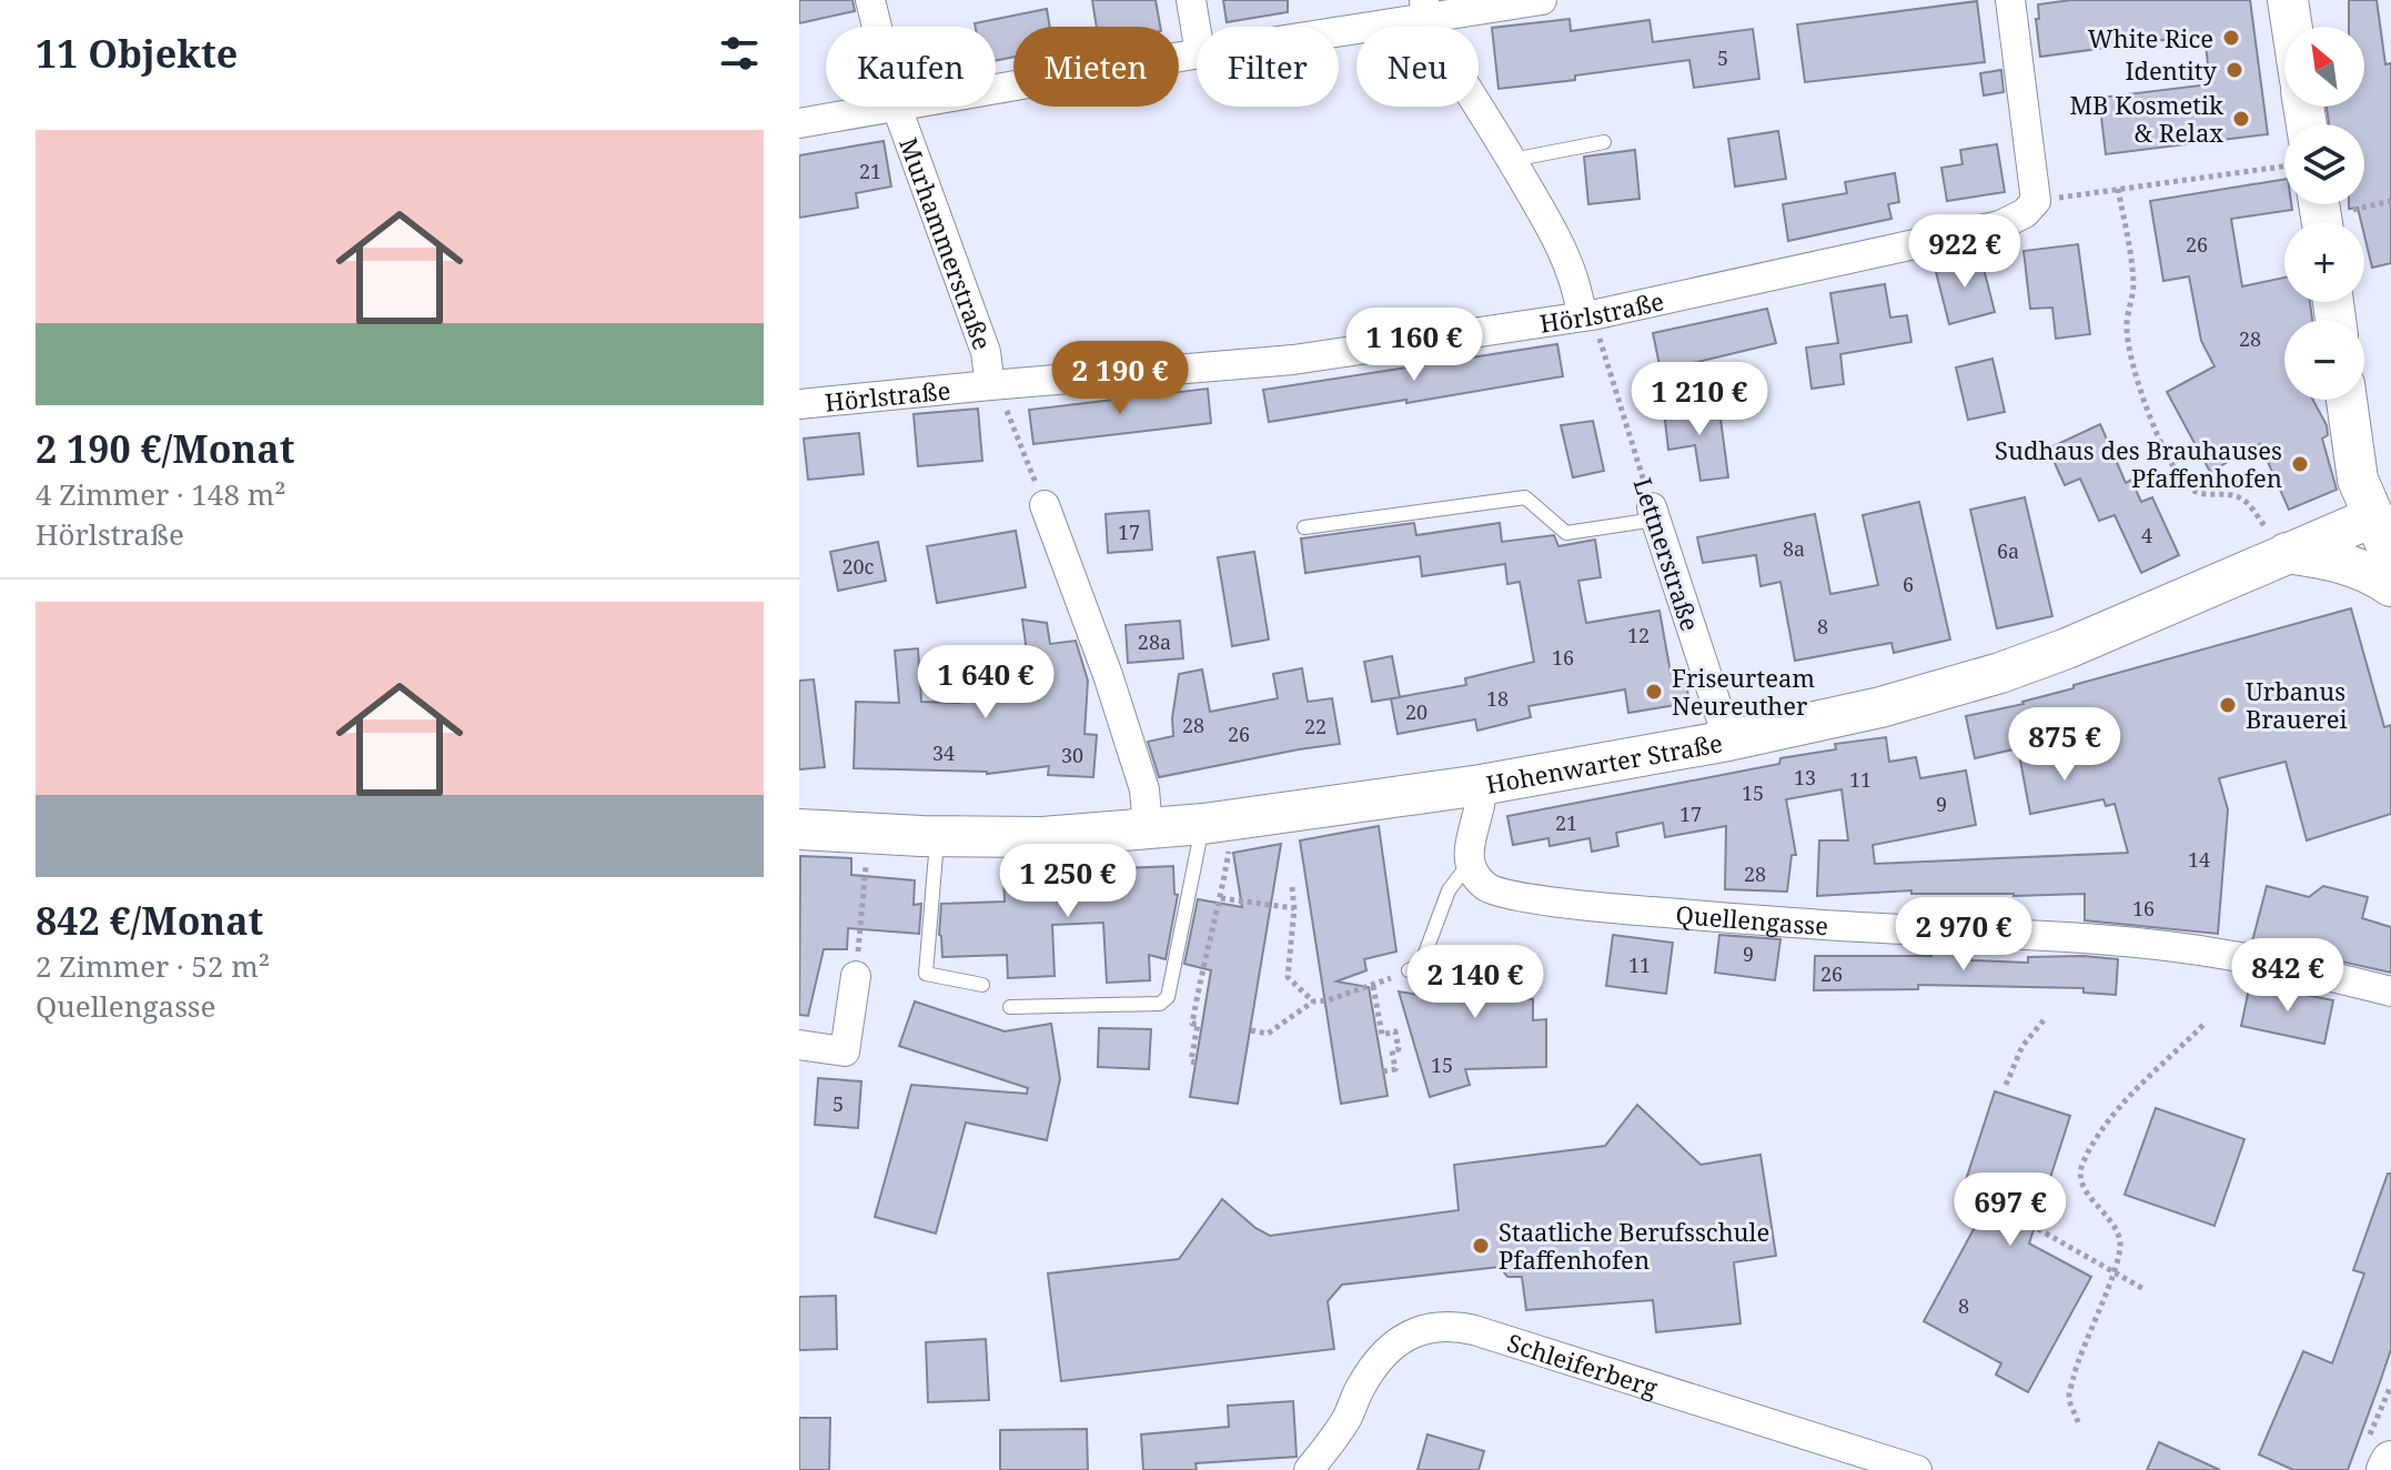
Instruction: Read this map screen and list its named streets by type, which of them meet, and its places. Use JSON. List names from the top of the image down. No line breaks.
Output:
{"streets":{"street":["Murhammerstraße","Hörlstraße","Lettnerstraße","Hohenwarter Straße","Quellengasse","Schleiferberg"]},"crossings":[["Murhammerstraße","Hörlstraße"],["Hörlstraße","Lettnerstraße"],["Lettnerstraße","Hohenwarter Straße"]],"places":["White Rice","Identity","MB Kosmetik & Relax","Sudhaus des Brauhauses Pfaffenhofen","Friseurteam Neureuther","Urbanus Brauerei","Staatliche Berufsschule Pfaffenhofen"],"house_numbers":["5","21","26","28","17","4","8a","6a","20c","6","8","12","28a","16","18","20","28","22","26","34","30","13","11","15","9","17","21","14","28","16","9","11","26","15","5","8"],"north":"top left","page":{"heading":"11 Objekte","map_buttons":["+","−"],"chip":["Kaufen","Mieten","Filter","Neu"],"list":[{"name":"2 190 €/Monat","note":"4 Zimmer · 148 m² · Hörlstraße"},{"name":"842 €/Monat","note":"2 Zimmer · 52 m² · Quellengasse"}],"price":["922 €","1 160 €","2 190 €","1 210 €","1 640 €","875 €","1 250 €","2 970 €","842 €","2 140 €","697 €"]}}
